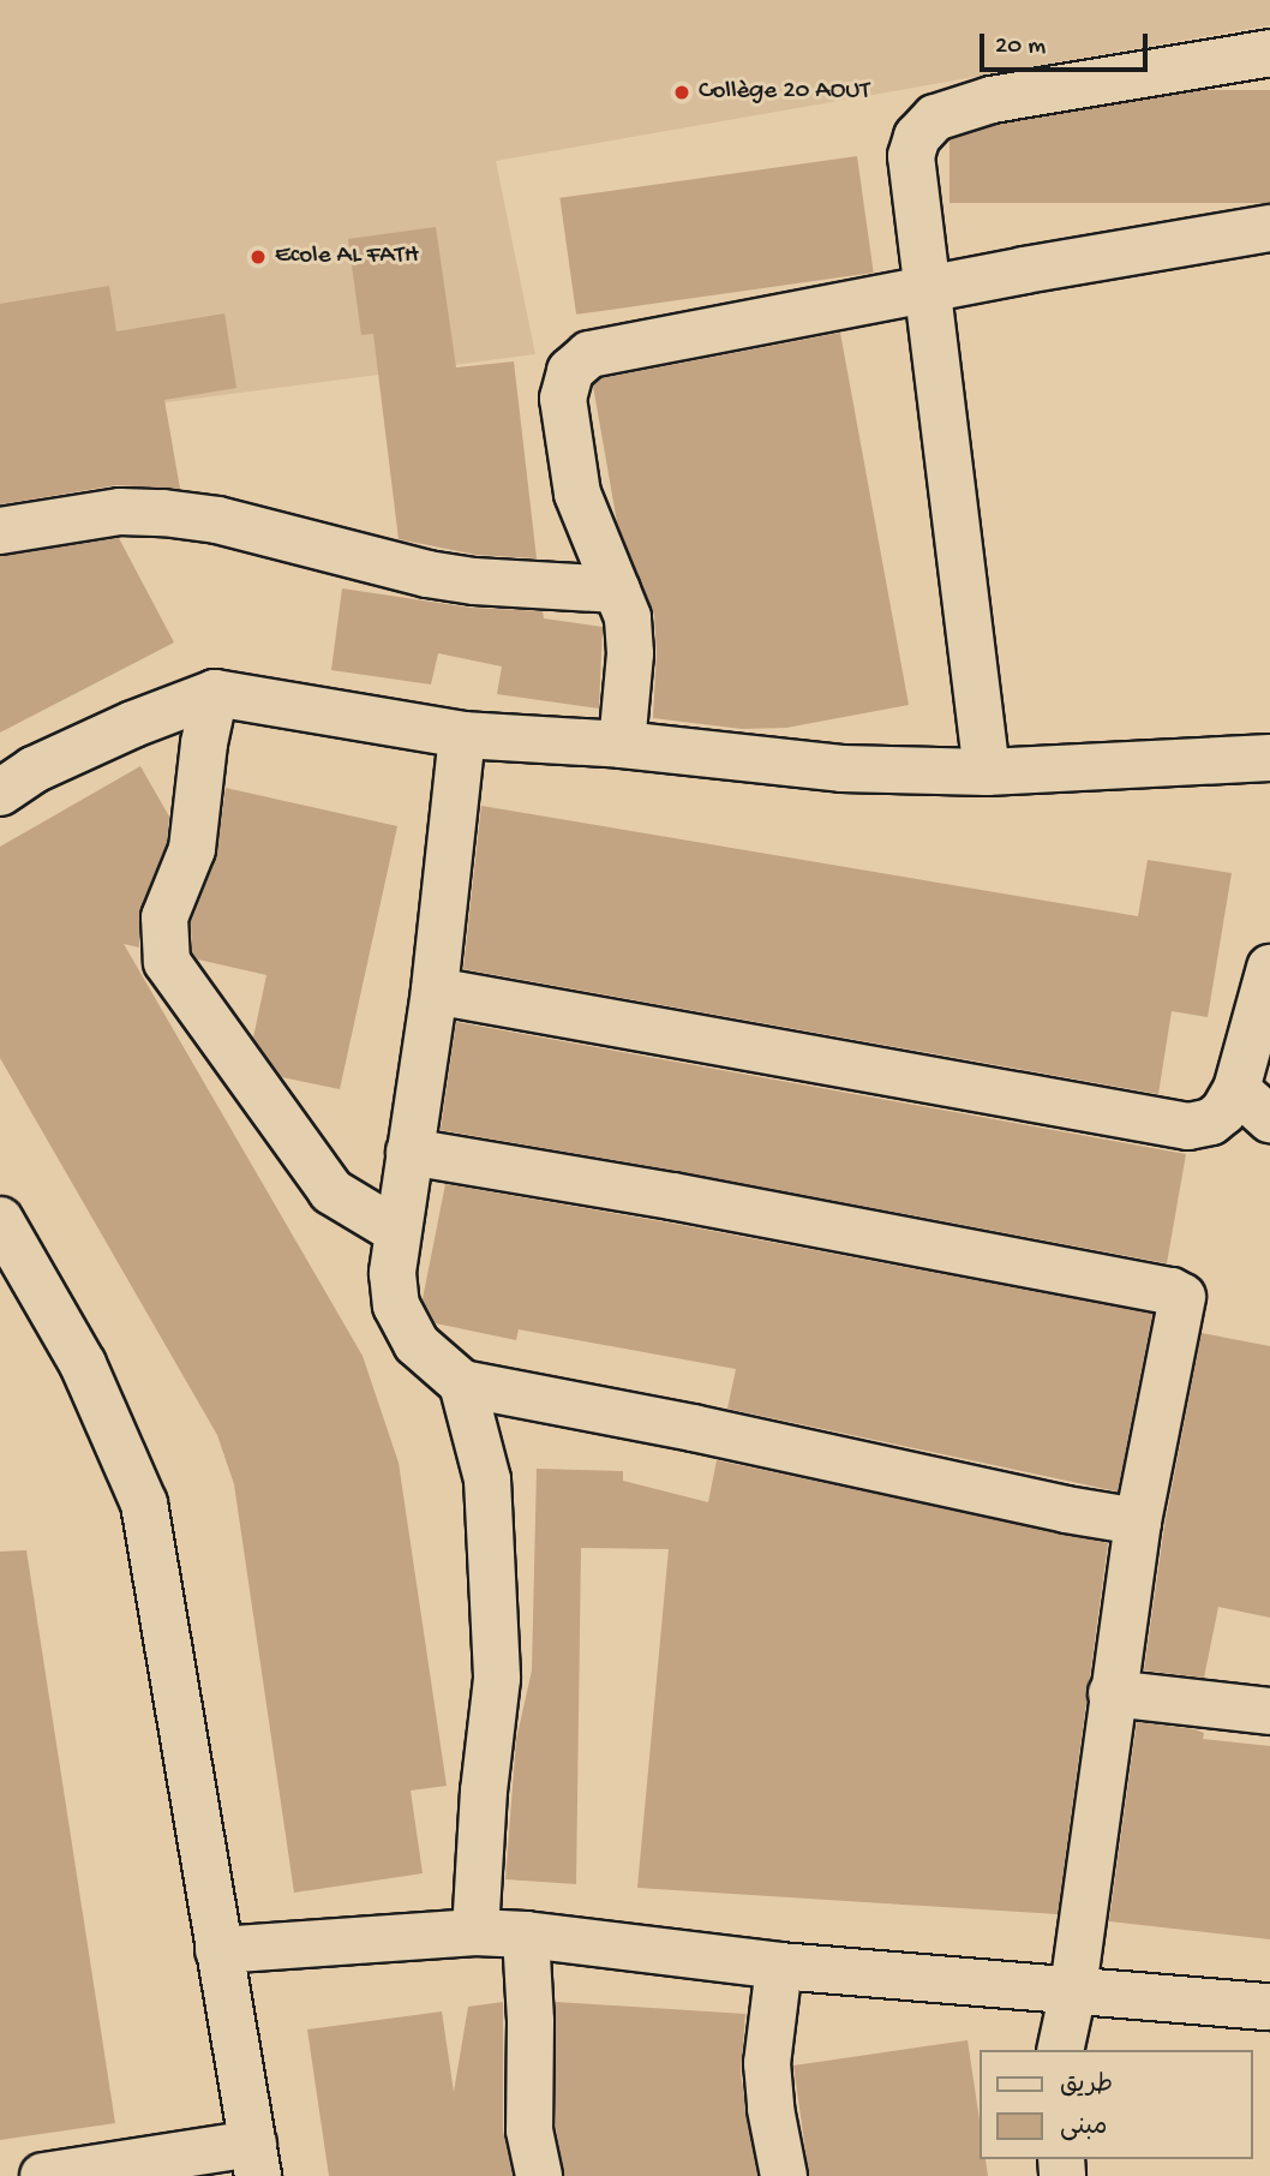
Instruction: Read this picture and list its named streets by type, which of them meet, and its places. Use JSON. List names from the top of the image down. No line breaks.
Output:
{"places":["Collège 20 AOUT","Ecole AL FATH"],"legend":["طريق","مبنى"],"scale_bar":"20 m"}
